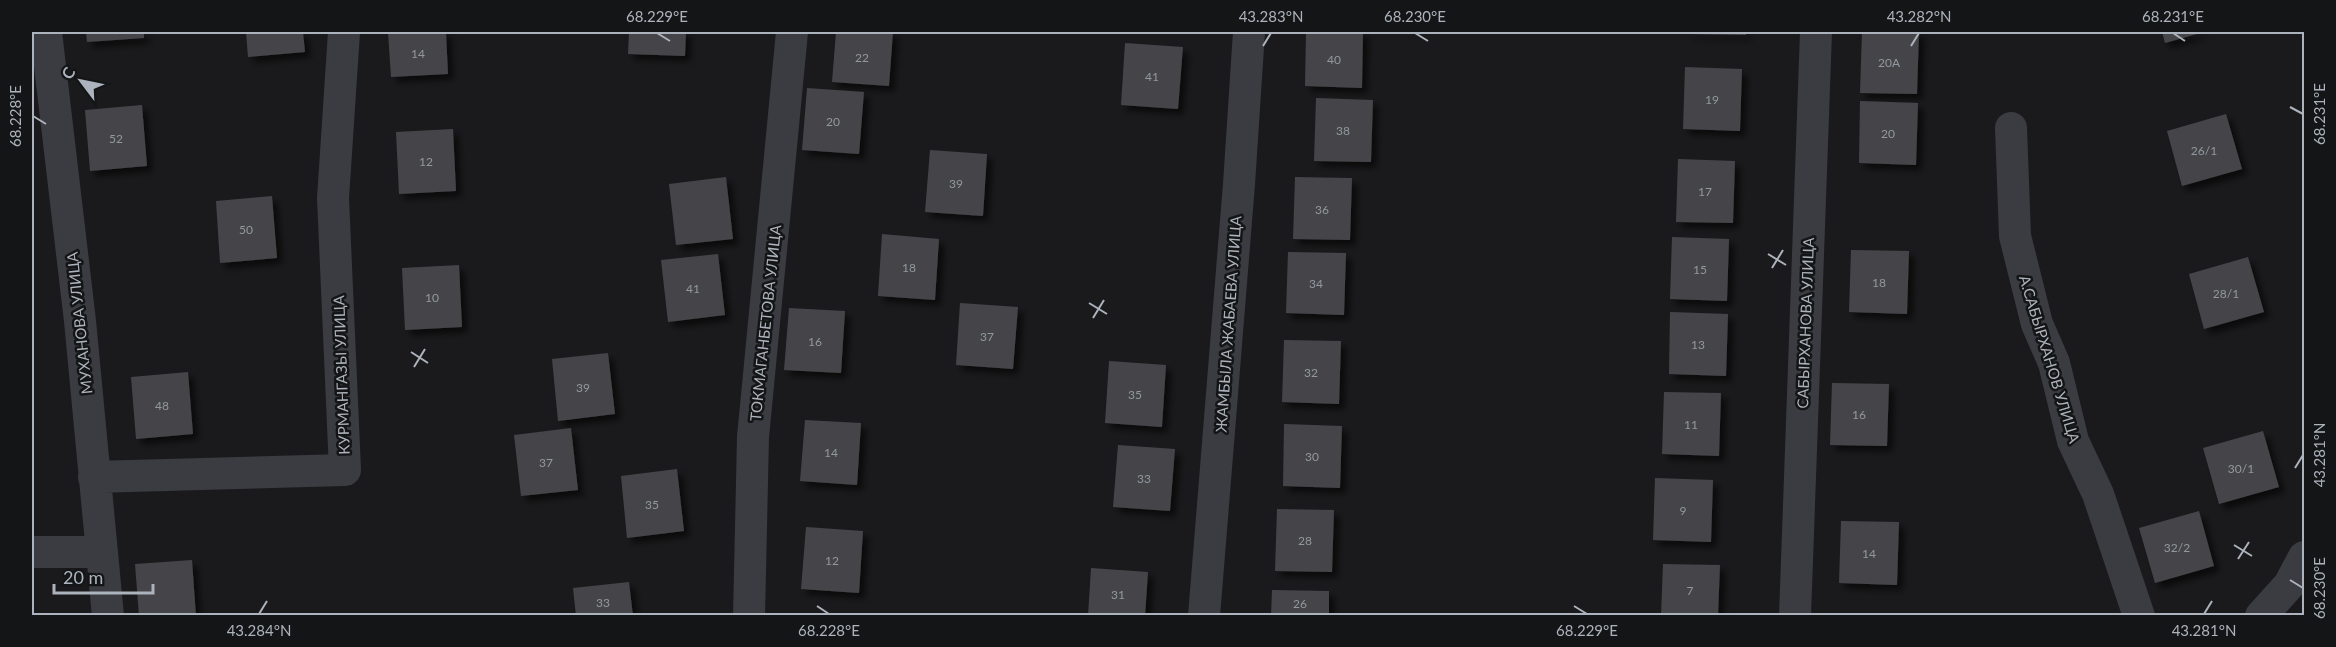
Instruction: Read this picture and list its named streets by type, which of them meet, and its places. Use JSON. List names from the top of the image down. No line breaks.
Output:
{"streets":{"street":["МУХАНОВА УЛИЦА","ТОКМАГАНБЕТОВА УЛИЦА","САБЫРХАНОВА УЛИЦА","ЖАМБЫЛА ЖАБАЕВА УЛИЦА","А.САБЫРХАНОВ УЛИЦА","КУРМАНГАЗЫ УЛИЦА"]},"crossings":[["МУХАНОВА УЛИЦА","КУРМАНГАЗЫ УЛИЦА"]],"house_numbers":["14","22","40","20А","41","19","20","38","20","52","26/1","12","39","17","36","50","18","15","18","34","41","28/1","10","37","16","13","32","39","35","48","16","11","14","30","37","30/1","33","35","9","28","32/2","14","12","7","31","33","26"],"scale_bar":"20 m","north":"top left","coordinates":["68.229°E","43.283°N","68.230°E","43.282°N","68.231°E","68.228°E","43.281°N","43.284°N"]}
